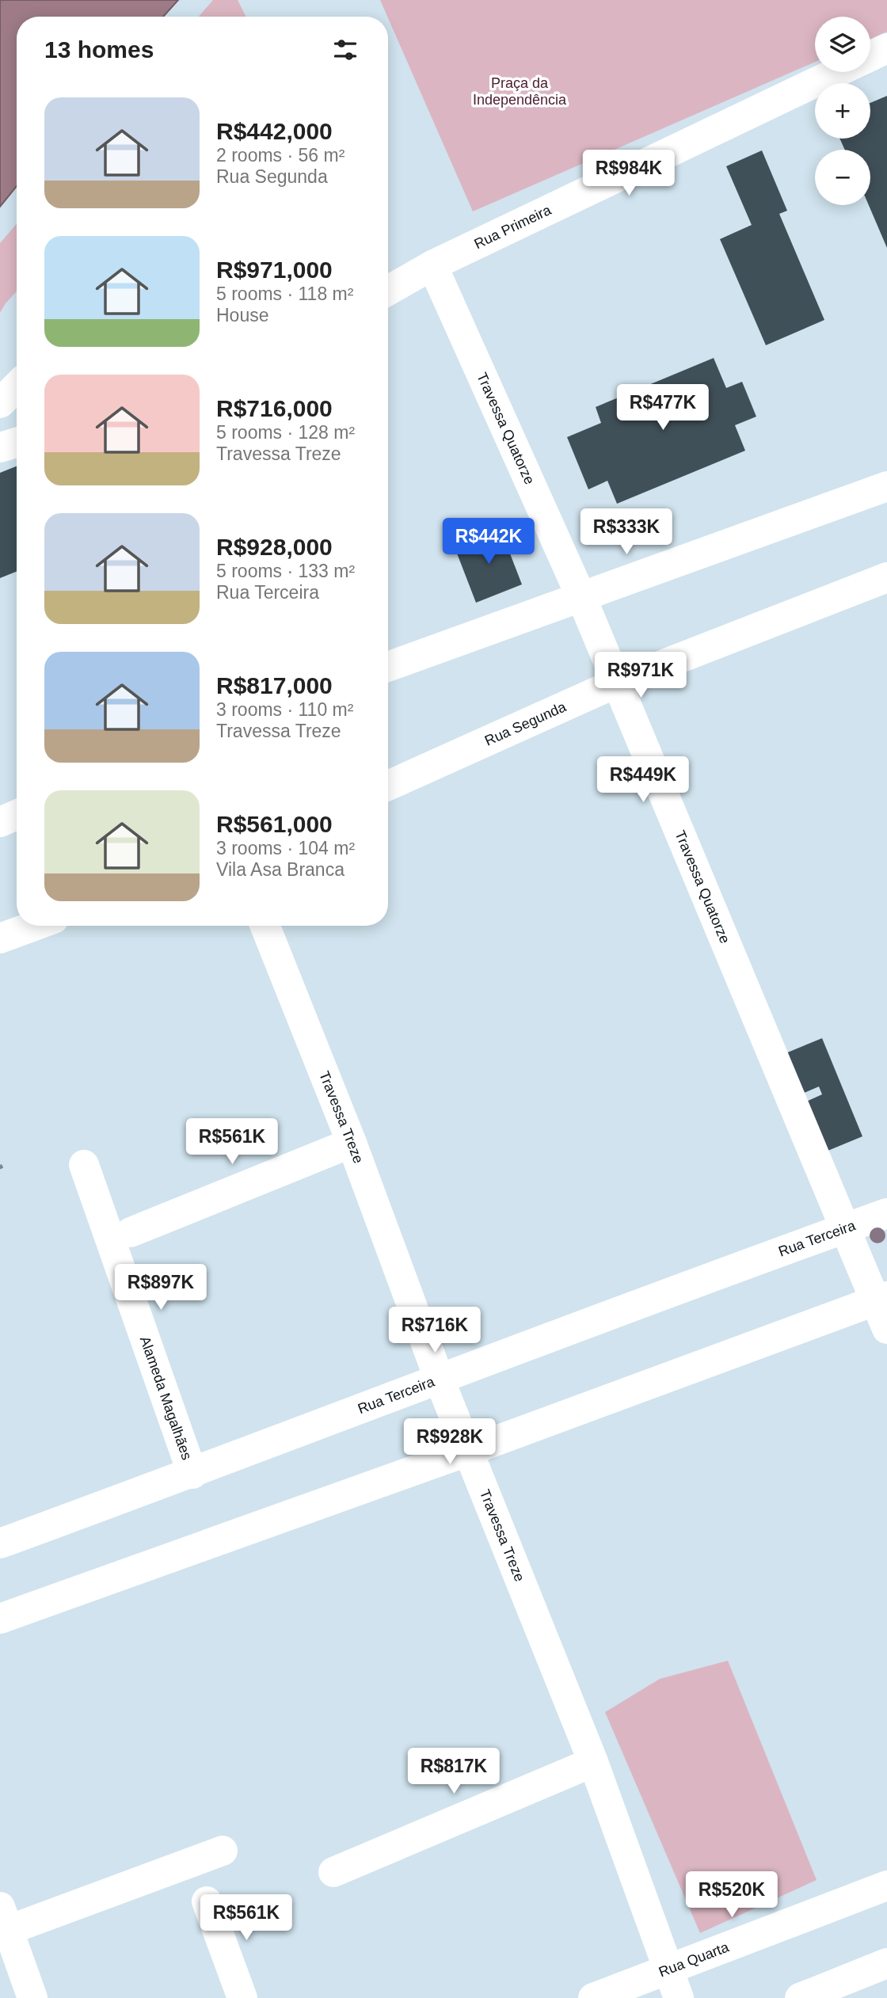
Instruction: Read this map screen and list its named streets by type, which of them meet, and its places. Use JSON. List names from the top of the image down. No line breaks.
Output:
{"streets":{"street":["Rua Primeira","Travessa Quatorze","Rua Segunda","Travessa Treze","Rua Terceira","Alameda Magalhães","Rua Quarta"]},"crossings":[["Rua Primeira","Travessa Quatorze"],["Travessa Quatorze","Rua Segunda"],["Travessa Quatorze","Rua Terceira"],["Travessa Treze","Rua Terceira"],["Travessa Treze","Rua Quarta"],["Rua Terceira","Alameda Magalhães"]],"parks":["Praça da Independência"],"page":{"map_buttons":["+","−"],"heading":"13 homes","list":[{"name":"R$442,000","note":"2 rooms · 56 m² · Rua Segunda"},{"name":"R$971,000","note":"5 rooms · 118 m² · House"},{"name":"R$716,000","note":"5 rooms · 128 m² · Travessa Treze"},{"name":"R$928,000","note":"5 rooms · 133 m² · Rua Terceira"},{"name":"R$817,000","note":"3 rooms · 110 m² · Travessa Treze"},{"name":"R$561,000","note":"3 rooms · 104 m² · Vila Asa Branca"}],"price":["R$984K","R$477K","R$333K","R$442K","R$971K","R$449K","R$561K","R$897K","R$716K","R$928K","R$817K","R$520K","R$561K"]}}
